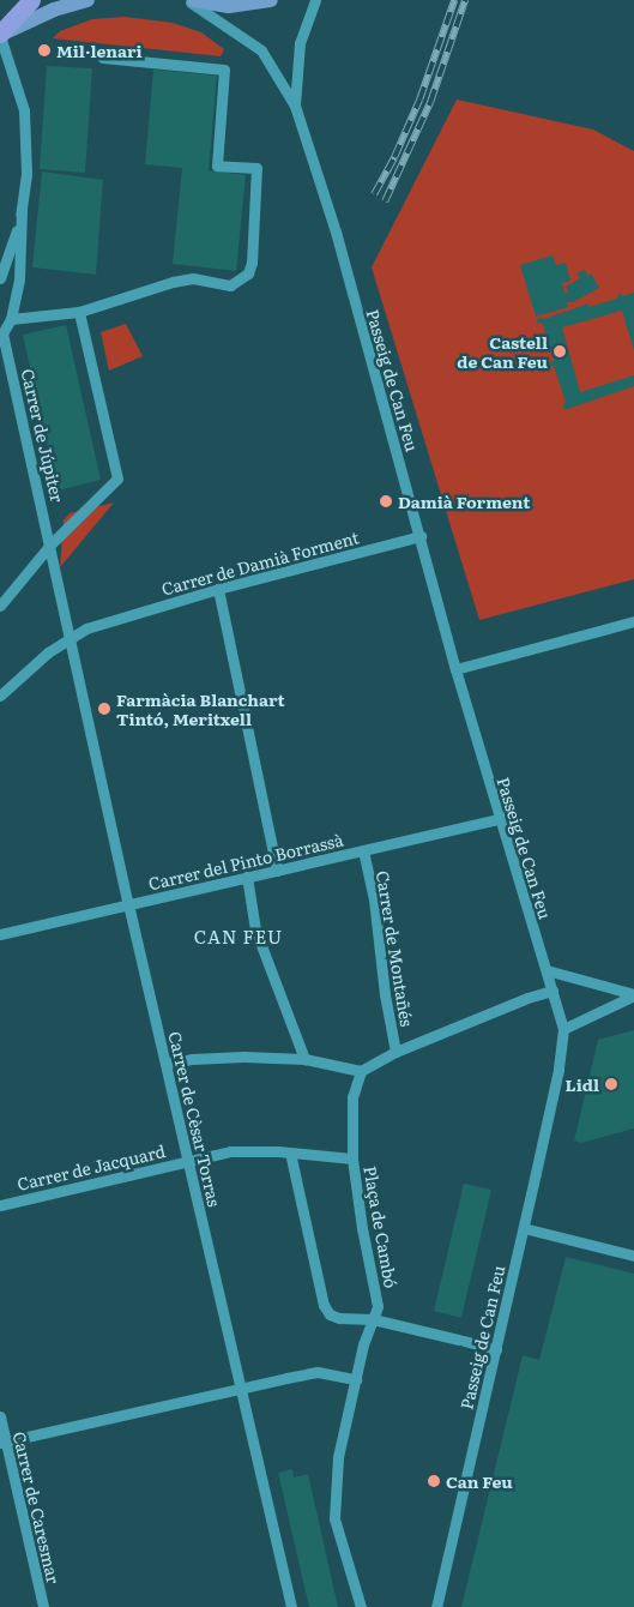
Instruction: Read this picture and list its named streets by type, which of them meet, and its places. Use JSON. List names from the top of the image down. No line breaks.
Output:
{"streets":{"street":["Passeig de Can Feu","Carrer de Júpiter","Carrer de Damià Forment","Carrer del Pinto Borrassà","Carrer de Montañés","Carrer de Cèsar Torras","Carrer de Jacquard","Plaça de Cambó","Carrer de Caresmar"]},"crossings":[["Passeig de Can Feu","Carrer de Damià Forment"],["Passeig de Can Feu","Carrer del Pinto Borrassà"],["Carrer de Júpiter","Carrer de Damià Forment"],["Carrer de Júpiter","Carrer de Cèsar Torras"],["Carrer de Damià Forment","Carrer de Cèsar Torras"],["Carrer del Pinto Borrassà","Carrer de Montañés"],["Carrer del Pinto Borrassà","Carrer de Cèsar Torras"],["Carrer de Cèsar Torras","Carrer de Jacquard"],["Carrer de Jacquard","Plaça de Cambó"]],"districts":["CAN FEU"],"places":["Mil·lenari","Castell de Can Feu","Damià Forment","Farmàcia Blanchart Tintó, Meritxell","Lidl","Can Feu"]}
